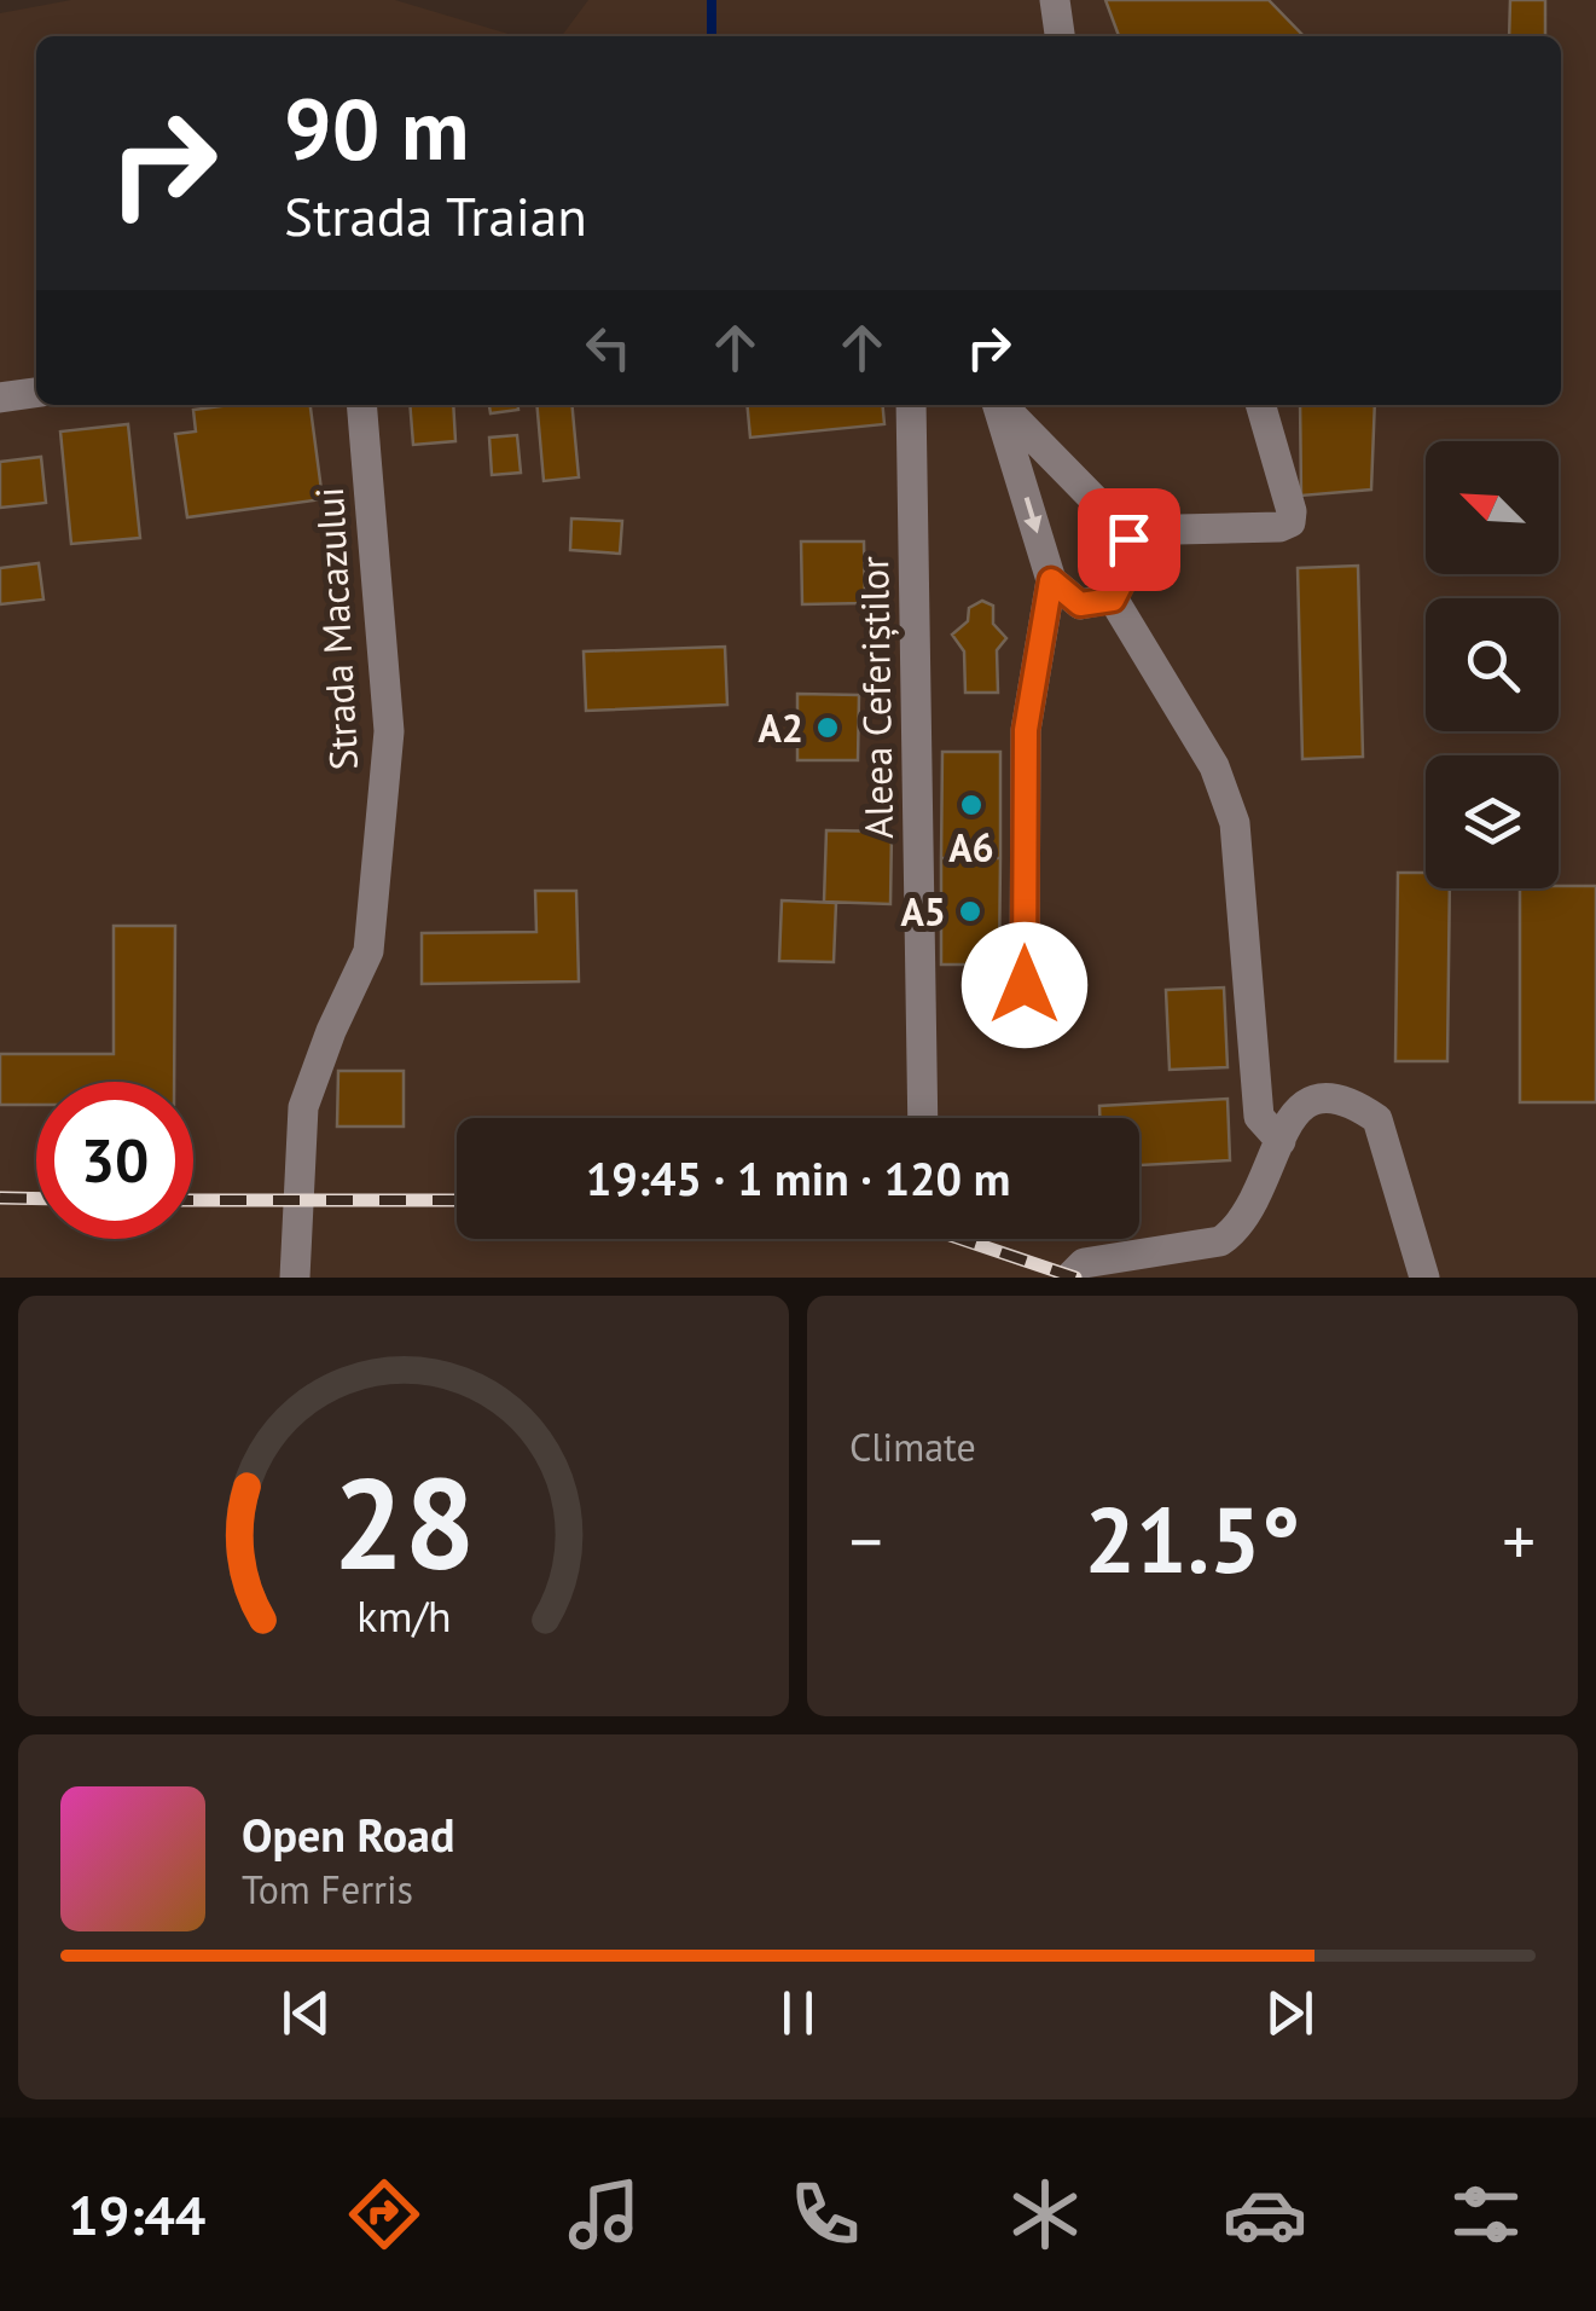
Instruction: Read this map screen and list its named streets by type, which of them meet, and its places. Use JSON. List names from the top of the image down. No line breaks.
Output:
{"streets":{"street":["Strada Macazului","Aleea Ceferiștilor"]},"places":["A2","A6","A5"],"north":"top left","page":{"turn":["90 m","Strada Traian"],"limit":"30","trip":"19:45 · 1 min · 120 m","tile":"Climate","heat":["−","21.5°","+"],"song":["Open Road","Tom Ferris"],"tabs":"19:44","gauge":["28","km/h"]}}
